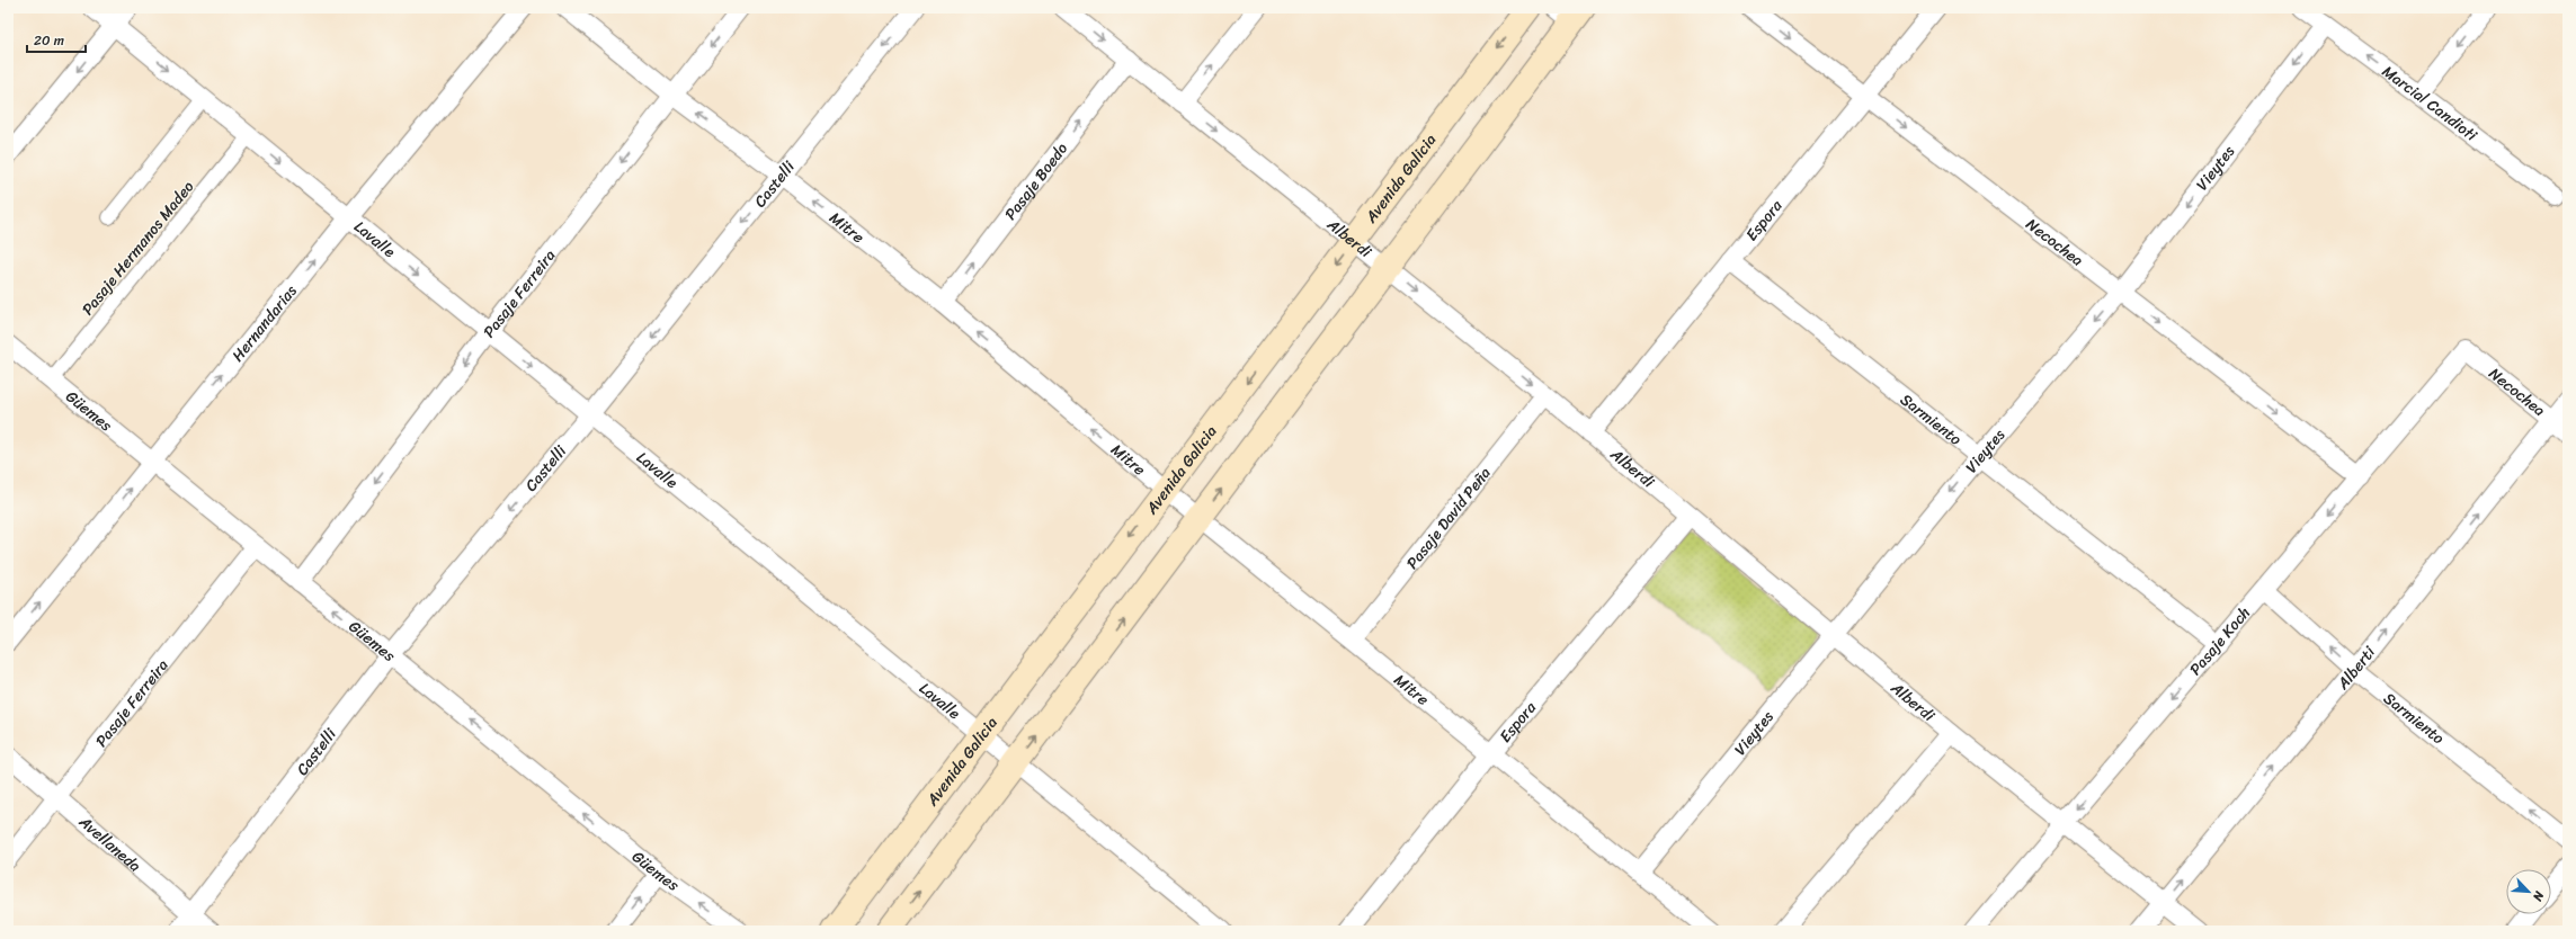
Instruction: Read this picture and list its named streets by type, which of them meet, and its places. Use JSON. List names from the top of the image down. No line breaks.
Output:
{"streets":{"main road":["Avenida Galicia"],"street":["Marcial Candioti","Vieytes","Pasaje Boedo","Castelli","Espora","Mitre","Alberdi","Lavalle","Necochea","Pasaje Hermanos Madeo","Pasaje Ferreira","Hernandarias","Güemes","Sarmiento","Pasaje David Peña","Pasaje Koch","Alberti","Avellaneda"]},"crossings":[["Marcial Candioti","Vieytes"],["Vieytes","Mitre"],["Vieytes","Alberdi"],["Vieytes","Necochea"],["Vieytes","Sarmiento"],["Avenida Galicia","Mitre"],["Avenida Galicia","Alberdi"],["Avenida Galicia","Lavalle"],["Pasaje Boedo","Mitre"],["Pasaje Boedo","Alberdi"],["Castelli","Mitre"],["Castelli","Lavalle"],["Castelli","Güemes"],["Castelli","Avellaneda"],["Espora","Mitre"],["Espora","Alberdi"],["Espora","Necochea"],["Espora","Sarmiento"],["Mitre","Pasaje Ferreira"],["Mitre","Pasaje David Peña"],["Alberdi","Pasaje David Peña"],["Alberdi","Pasaje Koch"],["Alberdi","Alberti"],["Lavalle","Pasaje Hermanos Madeo"],["Lavalle","Pasaje Ferreira"],["Lavalle","Hernandarias"],["Necochea","Pasaje Koch"],["Necochea","Alberti"],["Pasaje Hermanos Madeo","Güemes"],["Pasaje Ferreira","Güemes"],["Pasaje Ferreira","Avellaneda"],["Hernandarias","Güemes"],["Sarmiento","Pasaje Koch"],["Sarmiento","Alberti"]],"one_way":["Marcial Candioti","Vieytes","Pasaje Boedo","Castelli","Mitre","Lavalle","Necochea","Pasaje Ferreira","Hernandarias","Güemes","Sarmiento","Pasaje Koch","Alberti"],"scale_bar":"20 m","north":"bottom right"}
